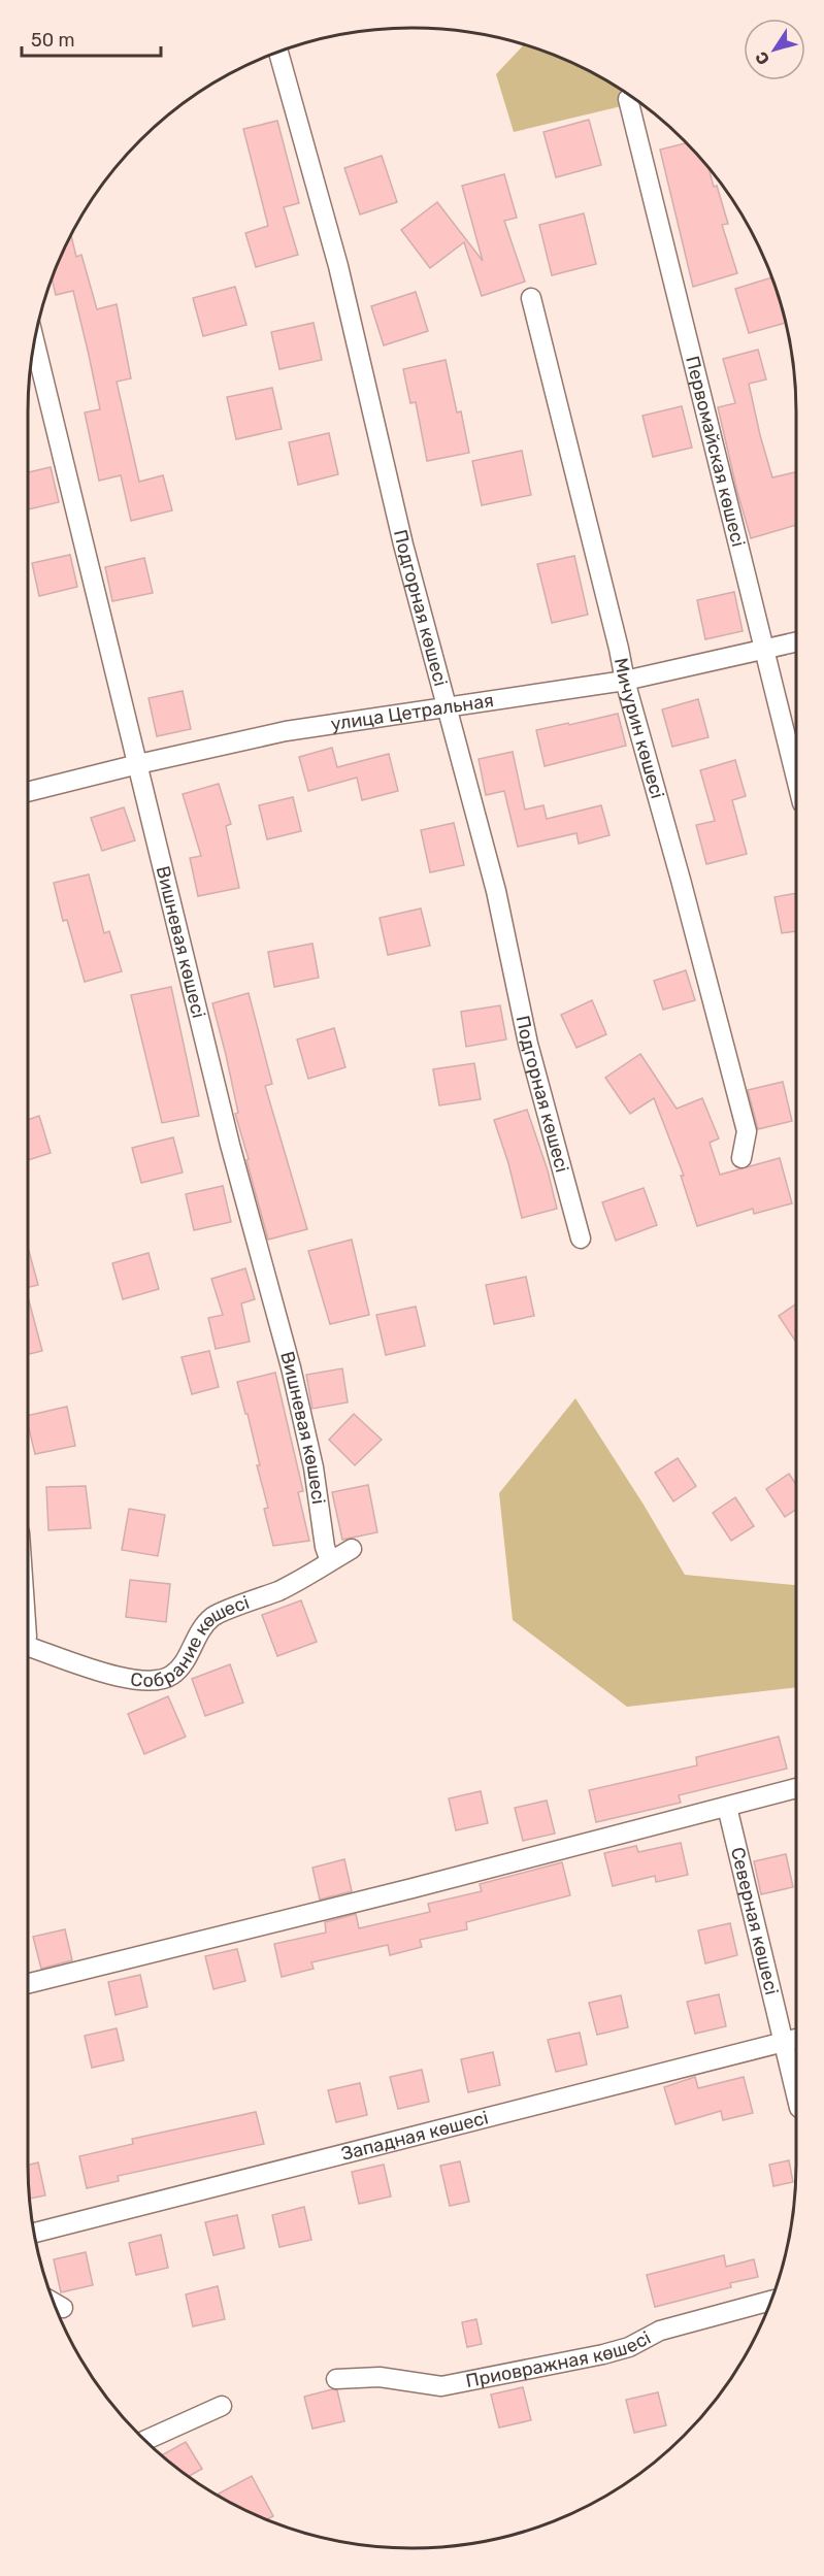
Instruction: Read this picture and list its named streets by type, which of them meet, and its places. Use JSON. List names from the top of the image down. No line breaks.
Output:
{"streets":{"street":["Первомайская көшесі","Подгорная көшесі","улица Цетральная","Мичурин көшесі","Вишневая көшесі","Собрание көшесі","Северная көшесі","Западная көшесі","Приовражная көшесі"]},"crossings":[["Первомайская көшесі","улица Цетральная"],["Подгорная көшесі","улица Цетральная"],["улица Цетральная","Мичурин көшесі"],["улица Цетральная","Вишневая көшесі"],["Вишневая көшесі","Собрание көшесі"],["Северная көшесі","Западная көшесі"]],"scale_bar":"50 m","north":"bottom left"}
